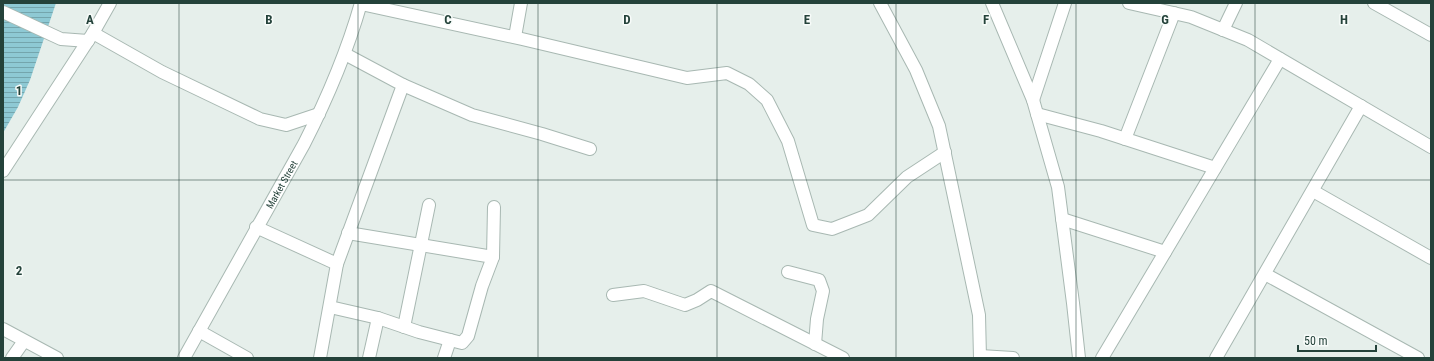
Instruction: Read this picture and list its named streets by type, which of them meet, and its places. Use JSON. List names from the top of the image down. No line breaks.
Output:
{"streets":{"street":["Market Street"]},"scale_bar":"50 m","grid":{"columns":["A","B","C","D","E","F","G","H"],"rows":["1","2"]}}
